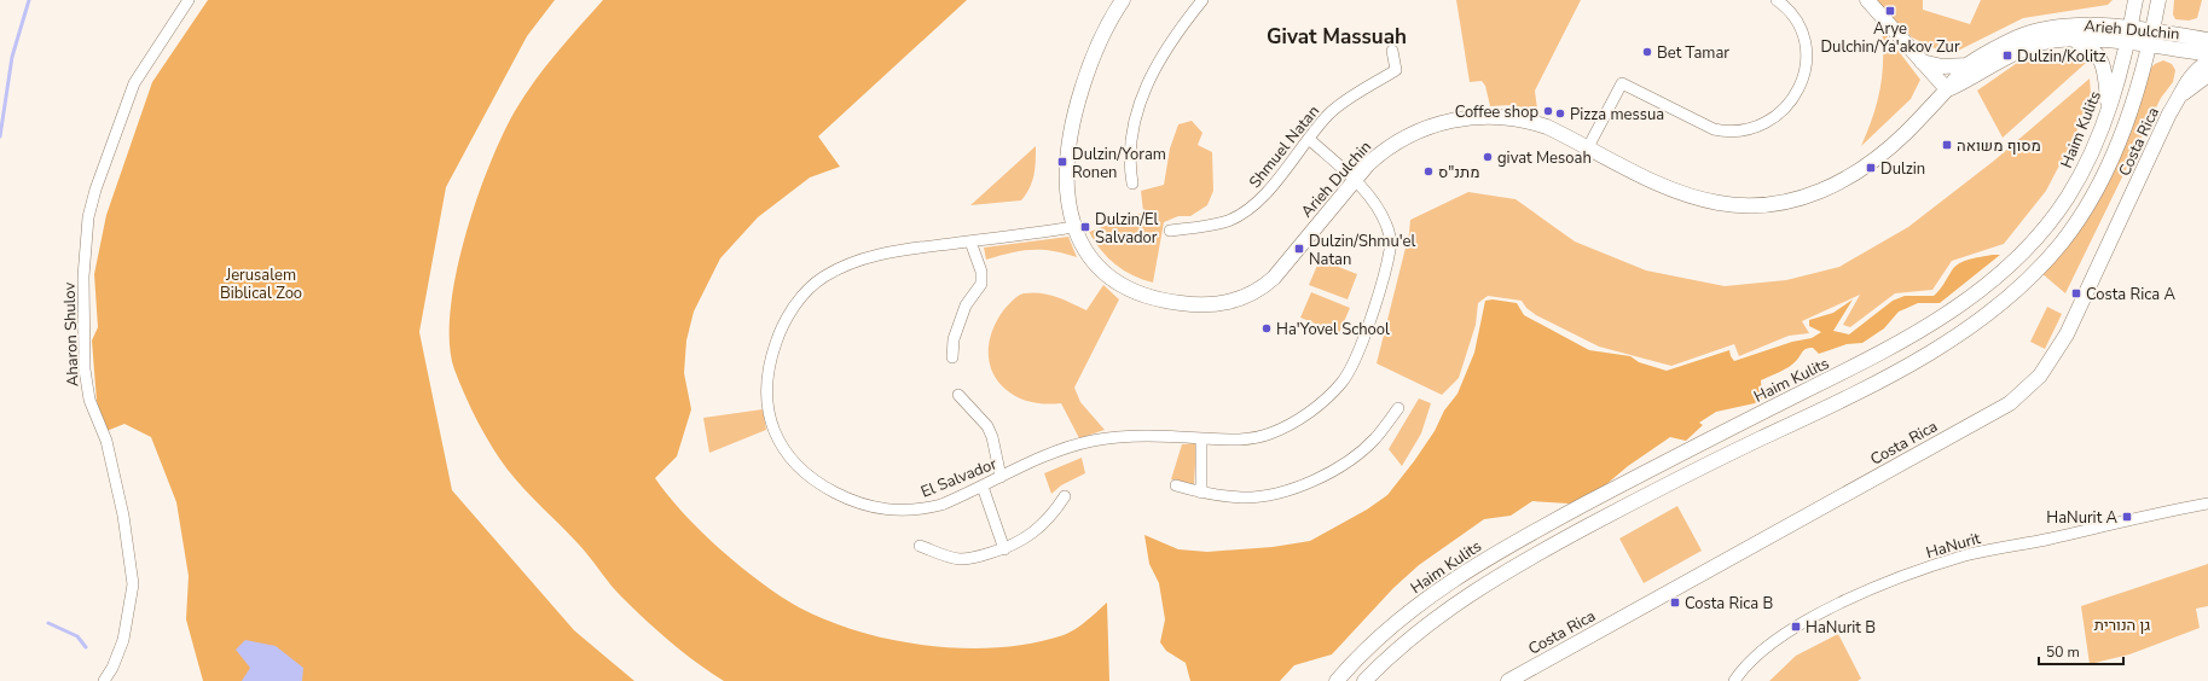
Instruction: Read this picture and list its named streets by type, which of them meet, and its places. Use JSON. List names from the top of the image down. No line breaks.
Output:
{"streets":{"street":["Arieh Dulchin","Haim Kulits","Costa Rica","Shmuel Natan","Aharon Shulov","El Salvador","HaNurit"]},"crossings":[["Arieh Dulchin","Haim Kulits"],["Arieh Dulchin","El Salvador"],["Shmuel Natan","El Salvador"]],"districts":["Givat Massuah"],"parks":["Jerusalem Biblical Zoo","גן הנורית"],"places":{"transit":["Arye Dulchin/Ya'akov Zur","Dulzin/Kolitz","מסוף משואה","Dulzin/Yoram Ronen","Dulzin","Dulzin/El Salvador","Dulzin/Shmu'el Natan","Costa Rica A","HaNurit A","Costa Rica B","HaNurit B"],"other":["Bet Tamar","Coffee shop","Pizza messua","givat Mesoah","מתנ\"ס","Ha'Yovel School"]},"scale_bar":"50 m"}
